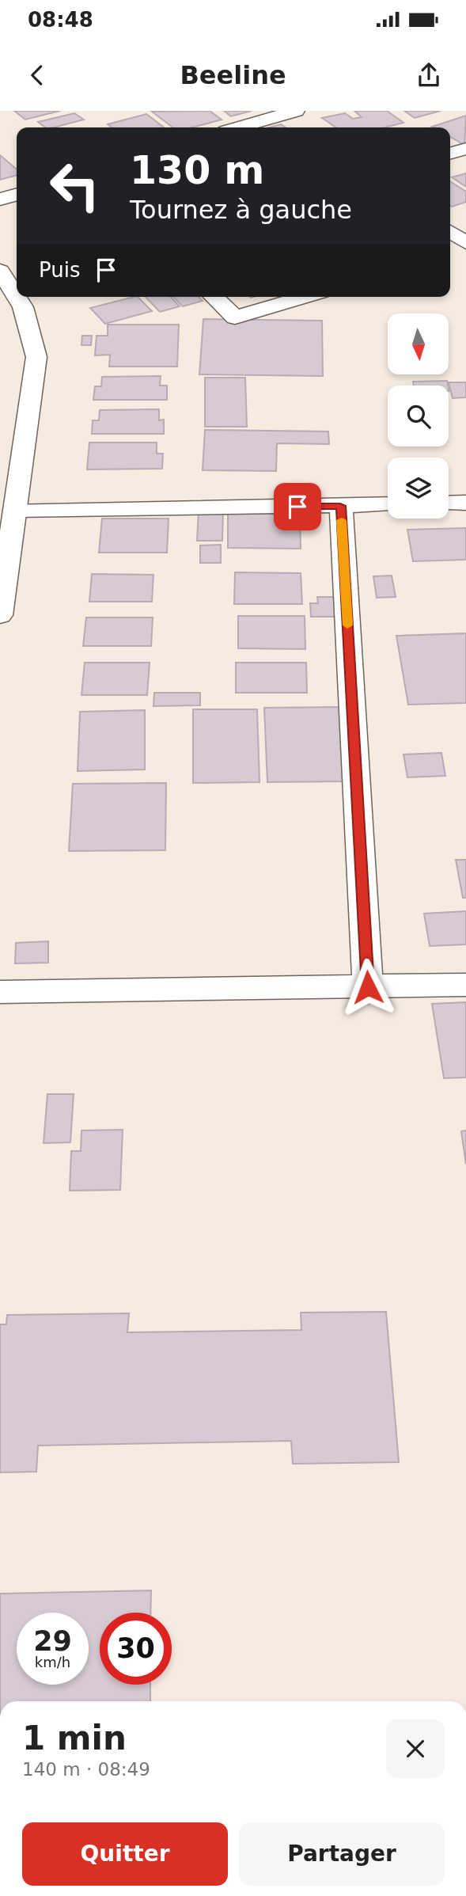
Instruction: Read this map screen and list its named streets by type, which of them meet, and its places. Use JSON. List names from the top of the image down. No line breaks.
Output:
{"north":"bottom","page":{"status":"08:48","header":"Beeline","turn":["130 m","Tournez à gauche"],"then":"Puis","speed":"29 km/h","limit":"30","heading":["1 min","140 m · 08:49"],"buttons":["Quitter","Partager"]}}
